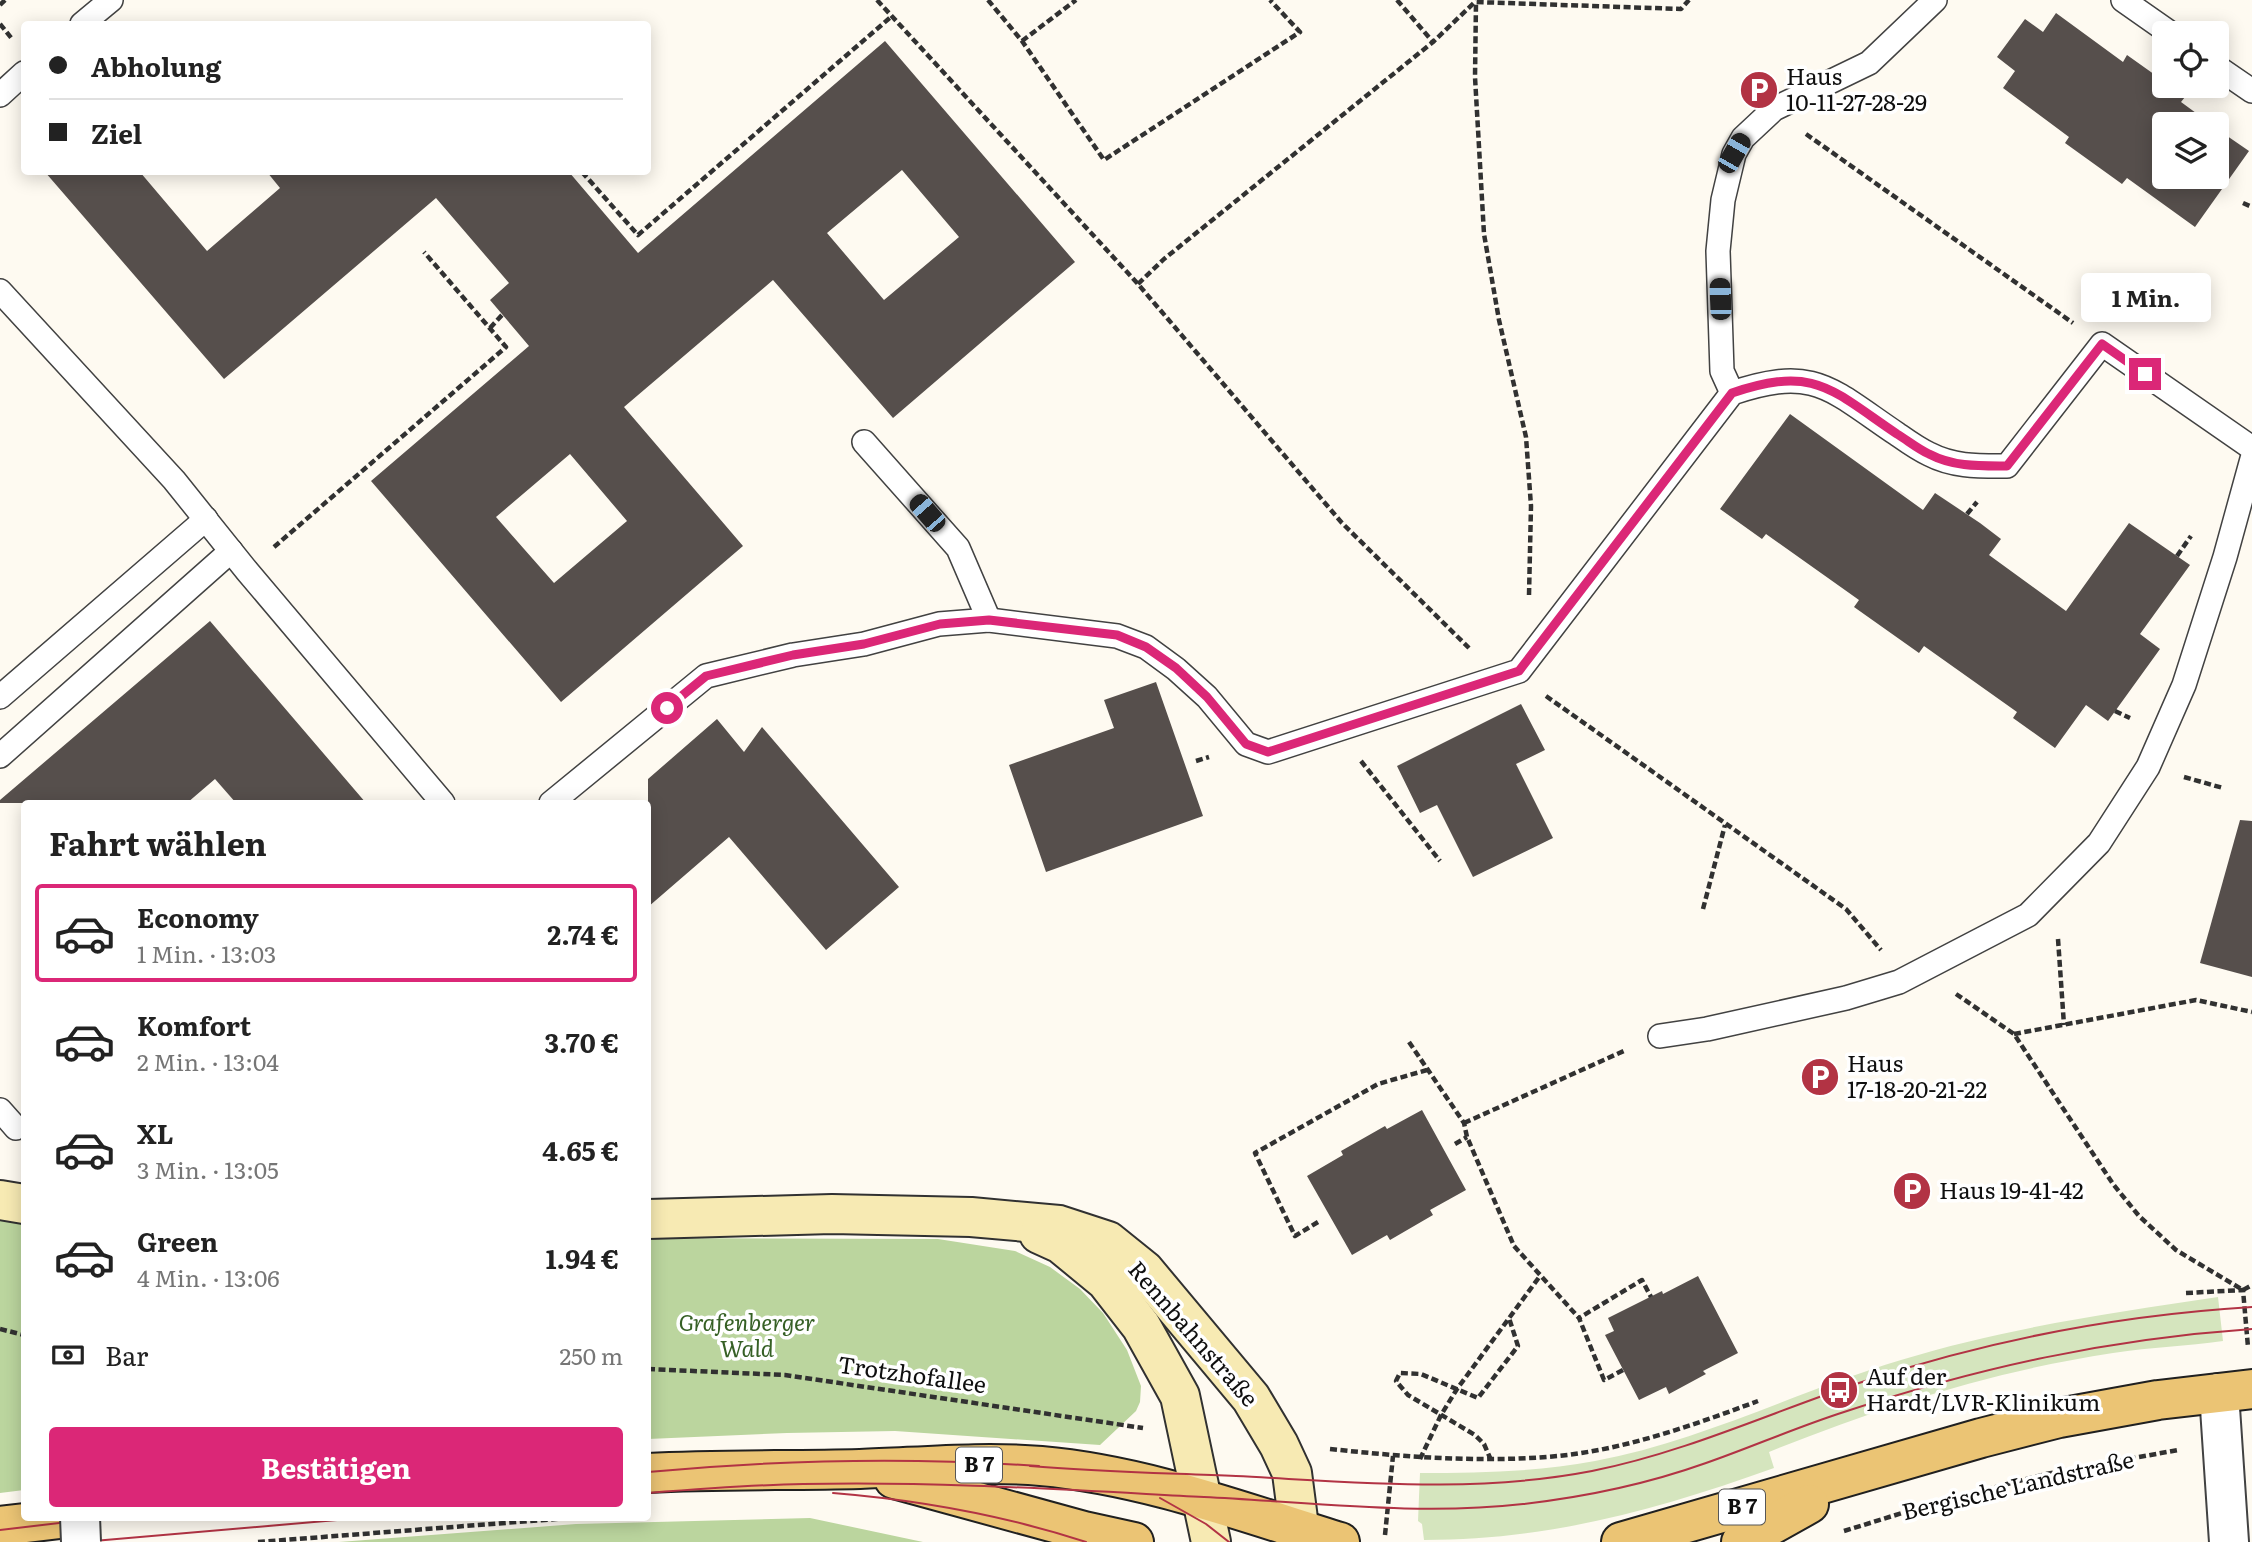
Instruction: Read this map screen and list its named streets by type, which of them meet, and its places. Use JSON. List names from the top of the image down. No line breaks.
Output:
{"streets":{"main road":["B 7"],"street":["Rennbahnstraße"],"path":["Trotzhofallee","Bergische Landstraße"]},"crossings":[["Rennbahnstraße","B 7"]],"parks":["Grafenberger Wald"],"places":{"parking":["Haus 10-11-27-28-29","Haus 17-18-20-21-22","Haus 19-41-42"],"bus stop":["Auf der Hardt/LVR-Klinikum"]},"page":{"banner":["Abholung","Ziel"],"bubble":"1 Min.","heading":"Fahrt wählen","list":[{"name":"Economy","note":"1 Min. · 13:03","value":"2.74 €"},{"name":"Komfort","note":"2 Min. · 13:04","value":"3.70 €"},{"name":"XL","note":"3 Min. · 13:05","value":"4.65 €"},{"name":"Green","note":"4 Min. · 13:06","value":"1.94 €"}],"pay":["Bar","250 m"],"buttons":"Bestätigen"}}
